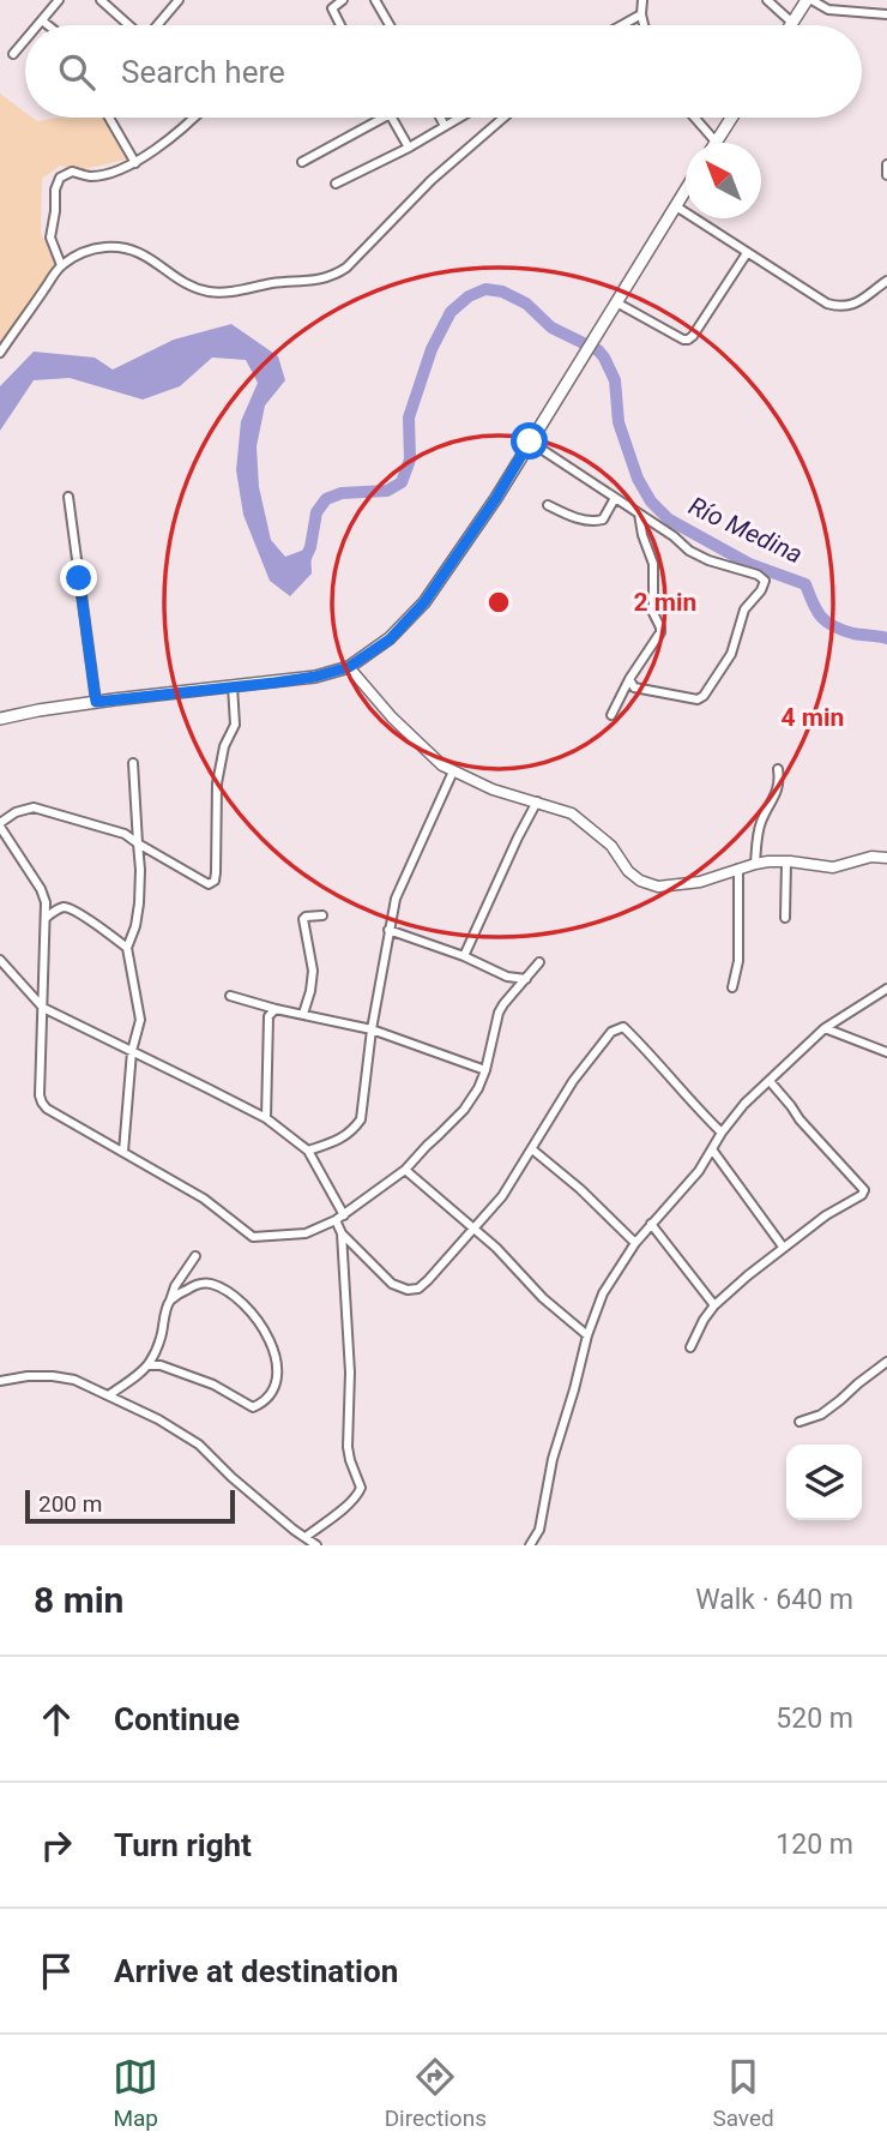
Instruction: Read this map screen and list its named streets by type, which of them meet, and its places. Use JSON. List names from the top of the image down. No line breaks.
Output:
{"water":["Río Medina"],"scale_bar":"200 m","north":"top left","page":{"search":"Search here","scale":"200 m","heading":["8 min","Walk · 640 m"],"list":[["Continue","520 m"],["Turn right","120 m"],"Arrive at destination"],"nav":["Map","Directions","Saved"]},"rings":["2 min","4 min"]}
